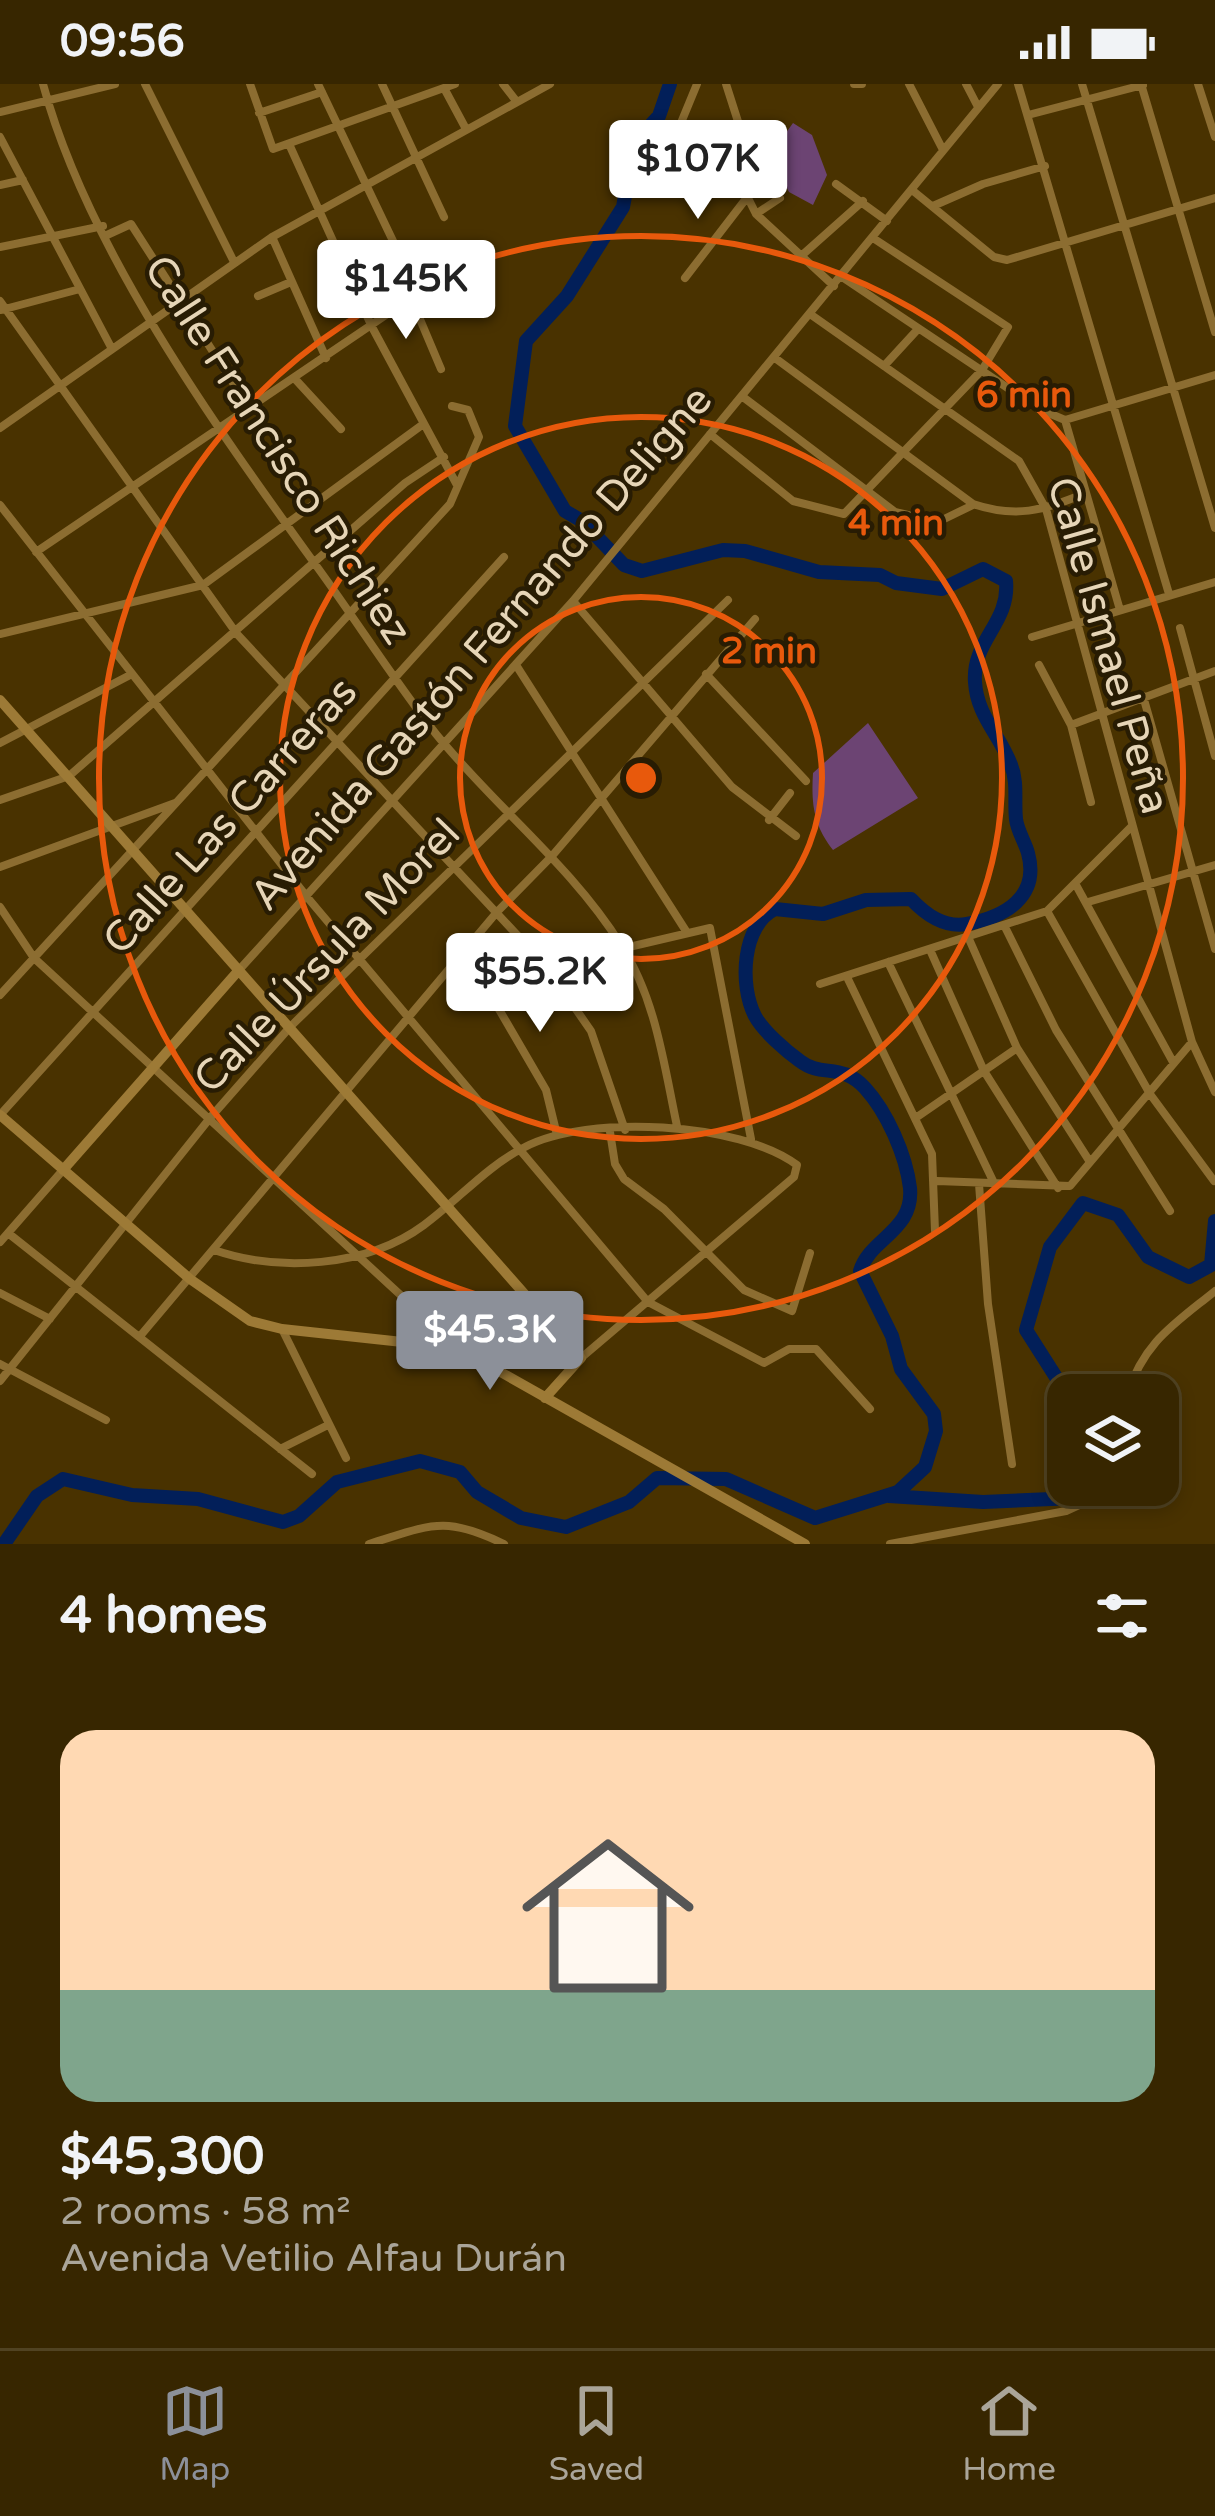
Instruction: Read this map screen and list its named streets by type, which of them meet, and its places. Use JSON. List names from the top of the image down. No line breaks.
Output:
{"streets":{"main road":["Avenida Gastón Fernando Deligne"],"street":["Calle Francisco Richiez","Calle Ismael Peña","Calle Las Carreras","Calle Úrsula Morel"]},"crossings":[["Calle Francisco Richiez","Avenida Gastón Fernando Deligne"],["Calle Francisco Richiez","Calle Las Carreras"],["Calle Francisco Richiez","Calle Úrsula Morel"],["Calle Ismael Peña","Avenida Gastón Fernando Deligne"]],"page":{"status":"09:56","price":["$107K","$145K","$55.2K","$45.3K"],"heading":"4 homes","list":[{"name":"$45,300","note":"2 rooms · 58 m² · Avenida Vetilio Alfau Durán"}],"tabs":["Map","Saved","Home"]},"rings":["6 min","4 min","2 min"]}
